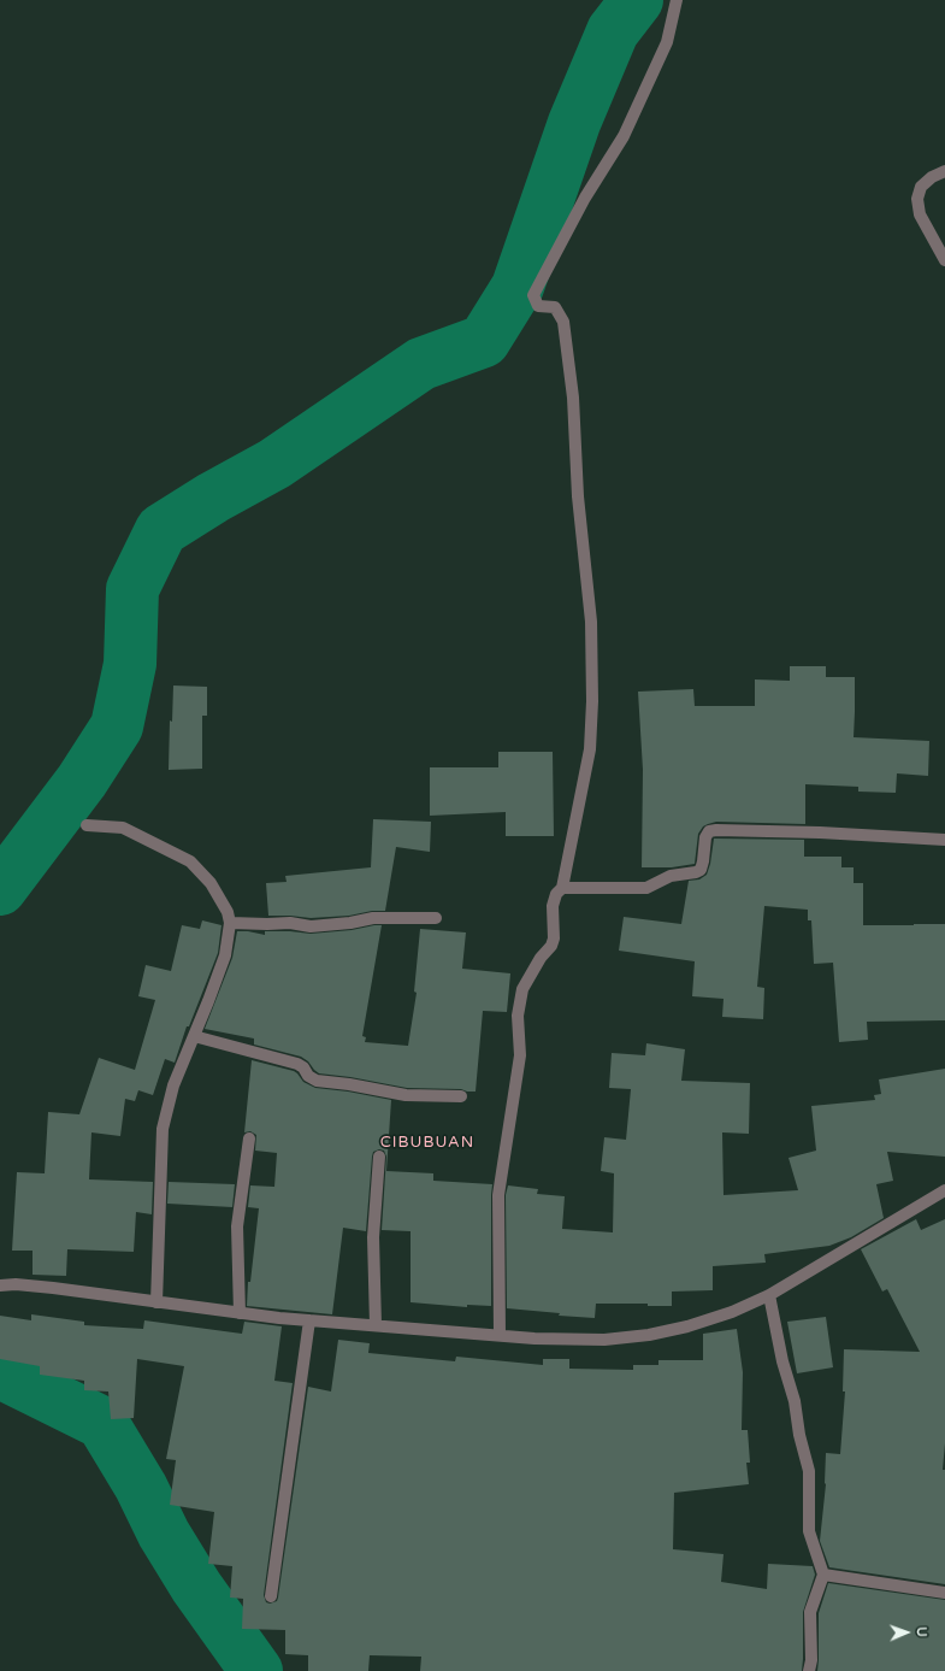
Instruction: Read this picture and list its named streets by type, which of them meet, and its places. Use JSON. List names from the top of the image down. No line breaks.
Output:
{"districts":["CIBUBUAN"],"north":"right"}
